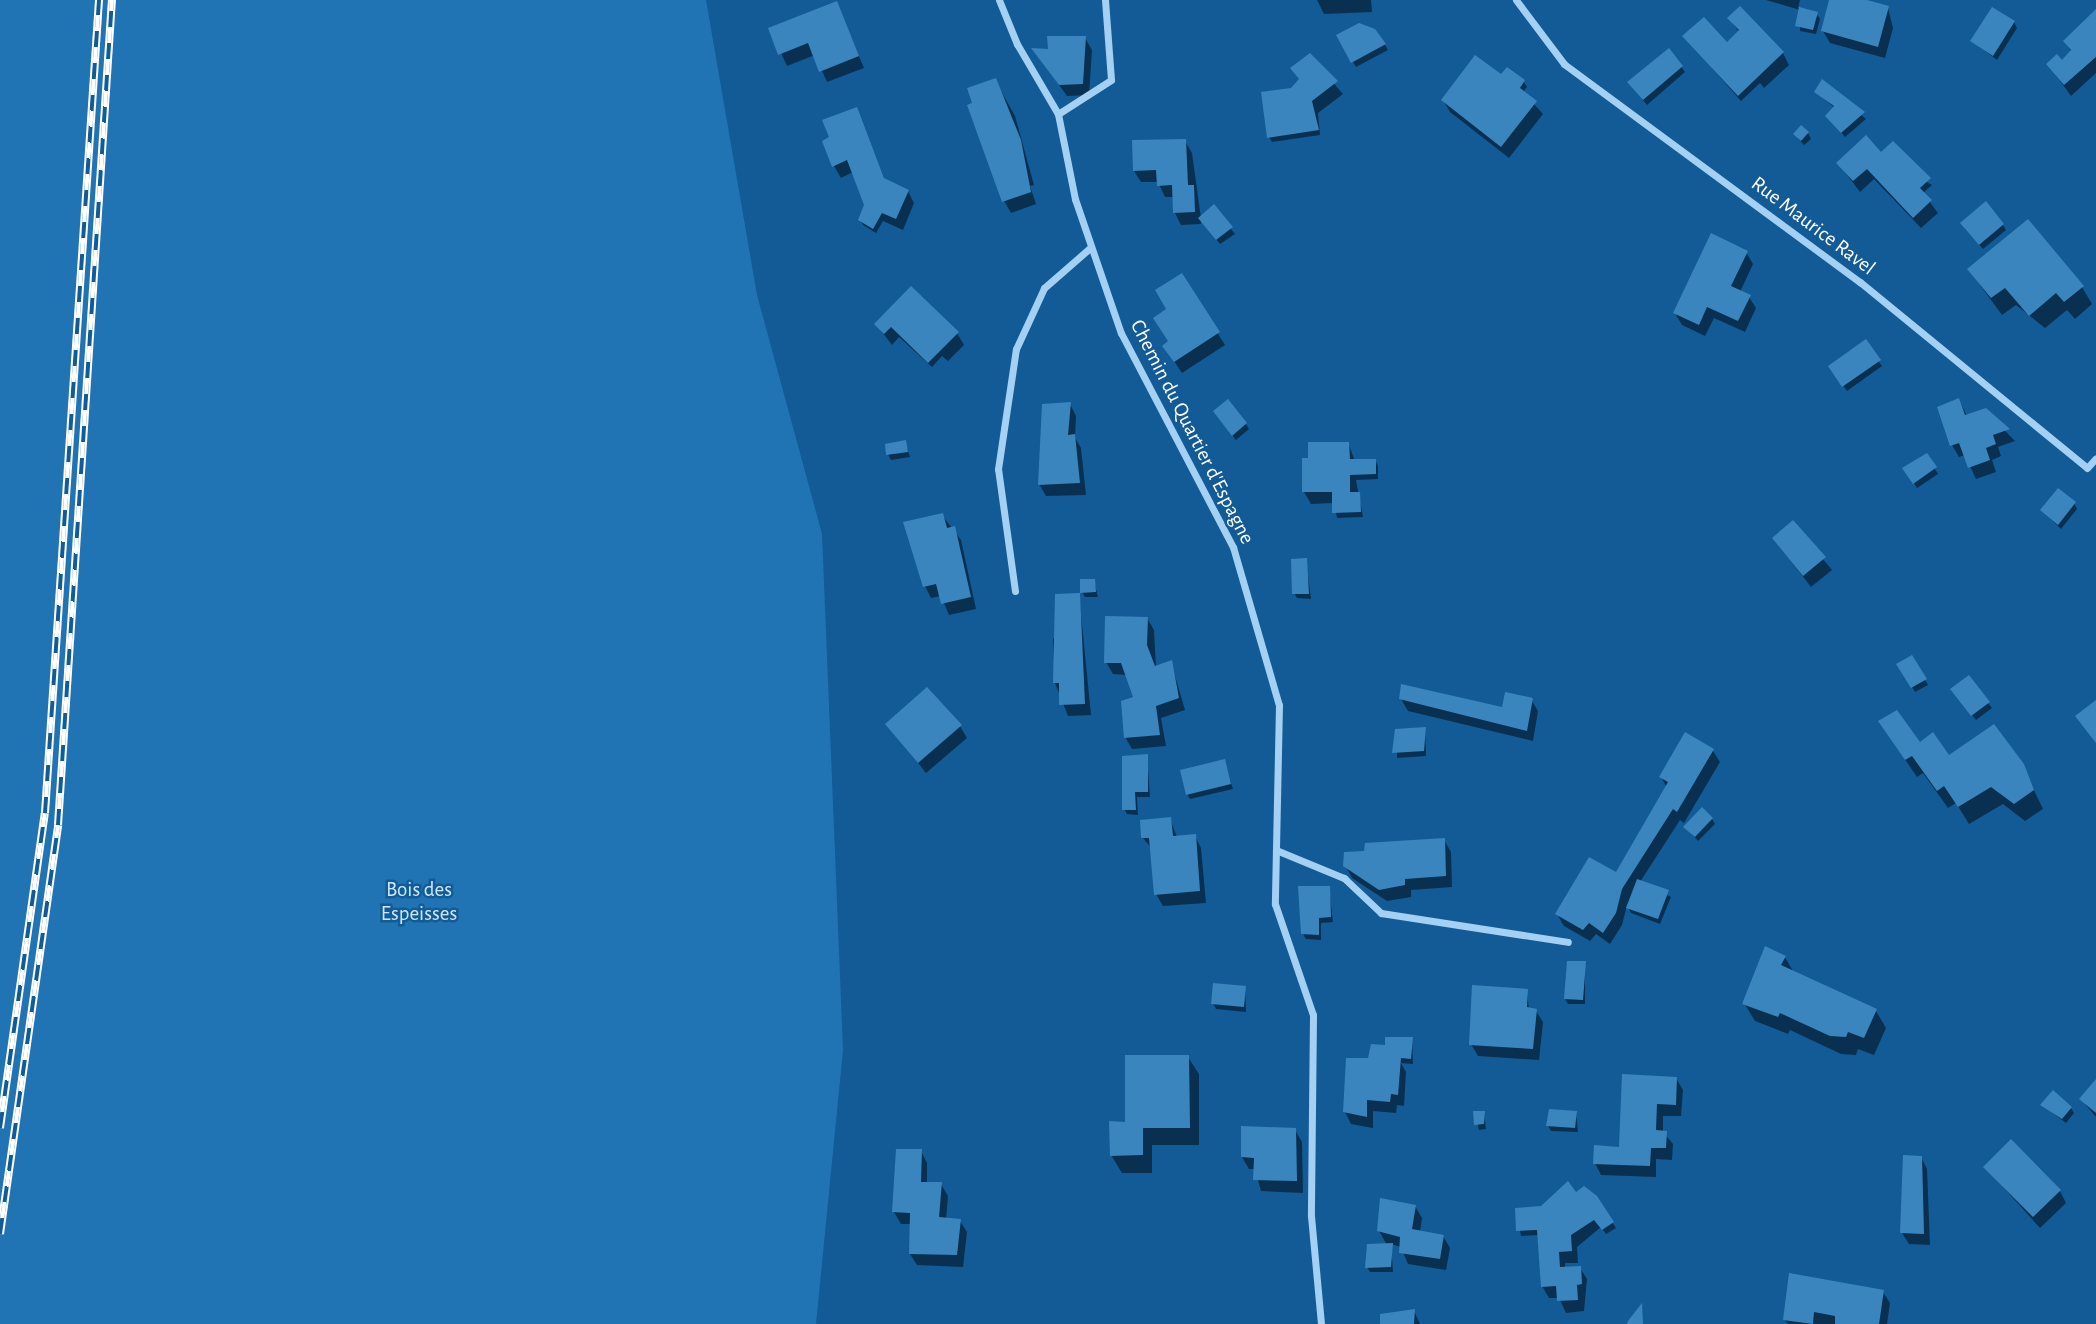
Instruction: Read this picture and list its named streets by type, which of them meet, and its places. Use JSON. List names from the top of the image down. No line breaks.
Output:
{"streets":{"street":["Rue Maurice Ravel","Chemin du Quartier d'Espagne"]},"parks":["Bois des Espeisses"]}
